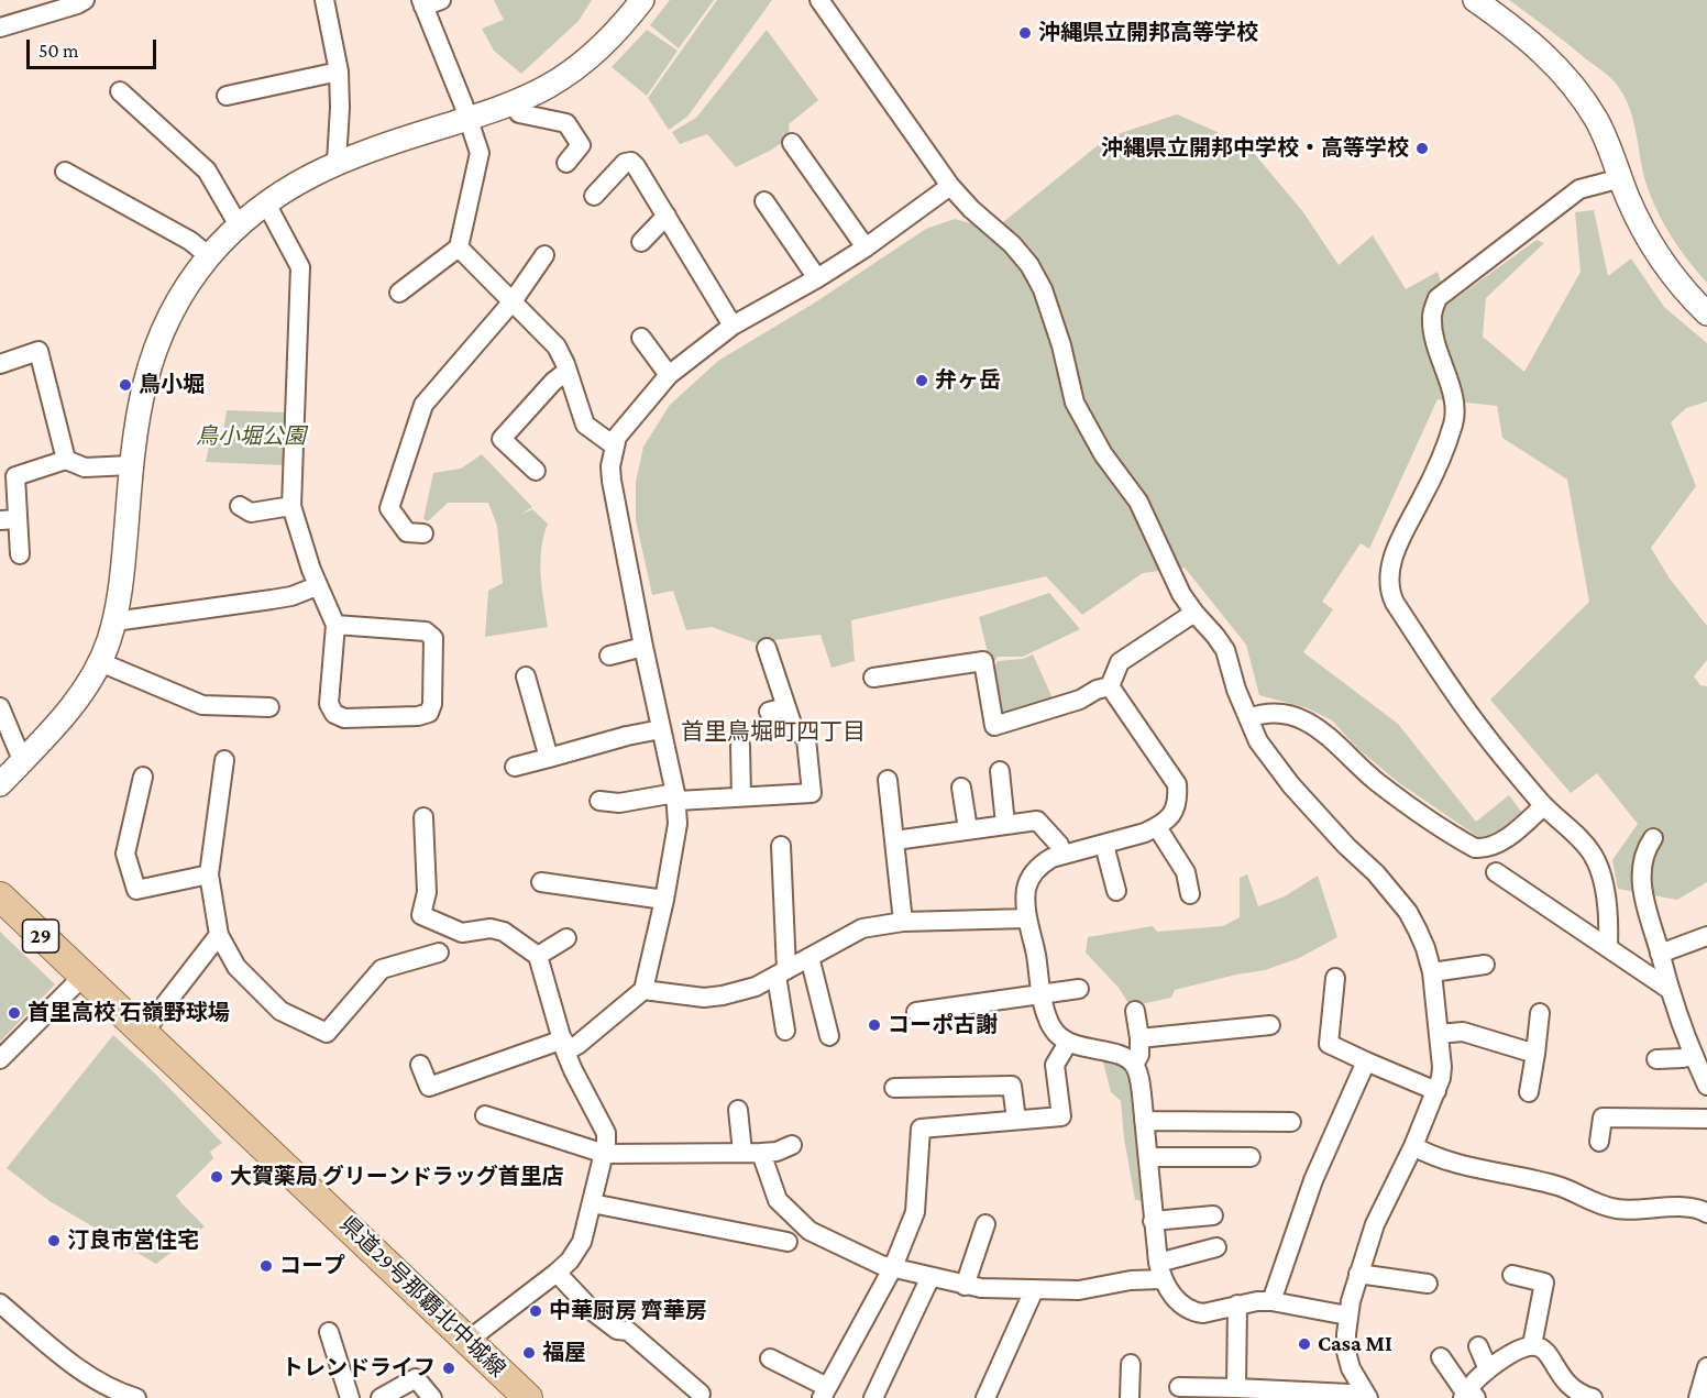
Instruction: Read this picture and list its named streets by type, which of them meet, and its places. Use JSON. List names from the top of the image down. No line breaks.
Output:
{"streets":{"main road":["29","県道29号那覇北中城線"]},"districts":["首里鳥堀町四丁目"],"parks":["鳥小堀公園"],"places":["沖縄県立開邦高等学校","沖縄県立開邦中学校・高等学校","弁ヶ岳","鳥小堀","首里高校 石嶺野球場","コーポ古謝","大賀薬局 グリーンドラッグ首里店","汀良市営住宅","コープ","中華厨房 齊華房","Casa MI","福屋","トレンドライフ"],"scale_bar":"50 m"}
